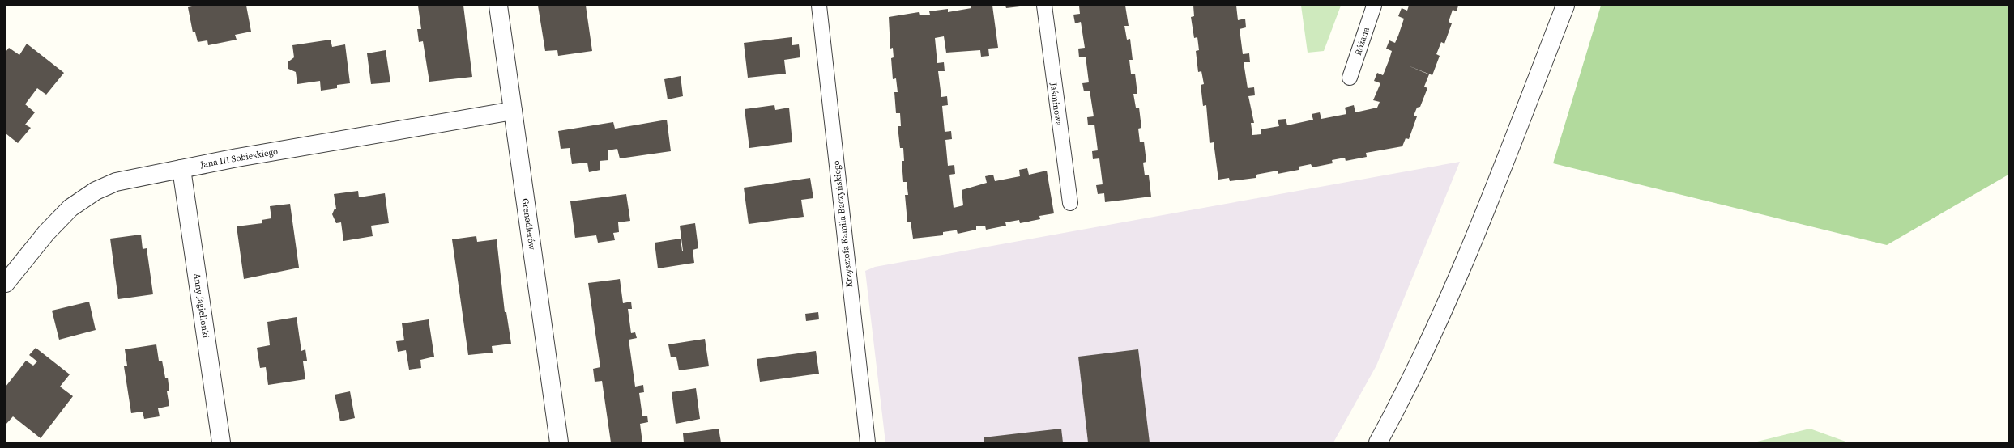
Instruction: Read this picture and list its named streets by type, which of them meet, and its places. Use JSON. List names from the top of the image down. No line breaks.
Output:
{"streets":{"street":["Jana III Sobieskiego","Grenadierów","Anny Jagiellonki"],"lane":["Różana","Jaśminowa","Krzysztofa Kamila Baczyńskiego"]},"crossings":[["Jana III Sobieskiego","Grenadierów"],["Jana III Sobieskiego","Anny Jagiellonki"]]}
